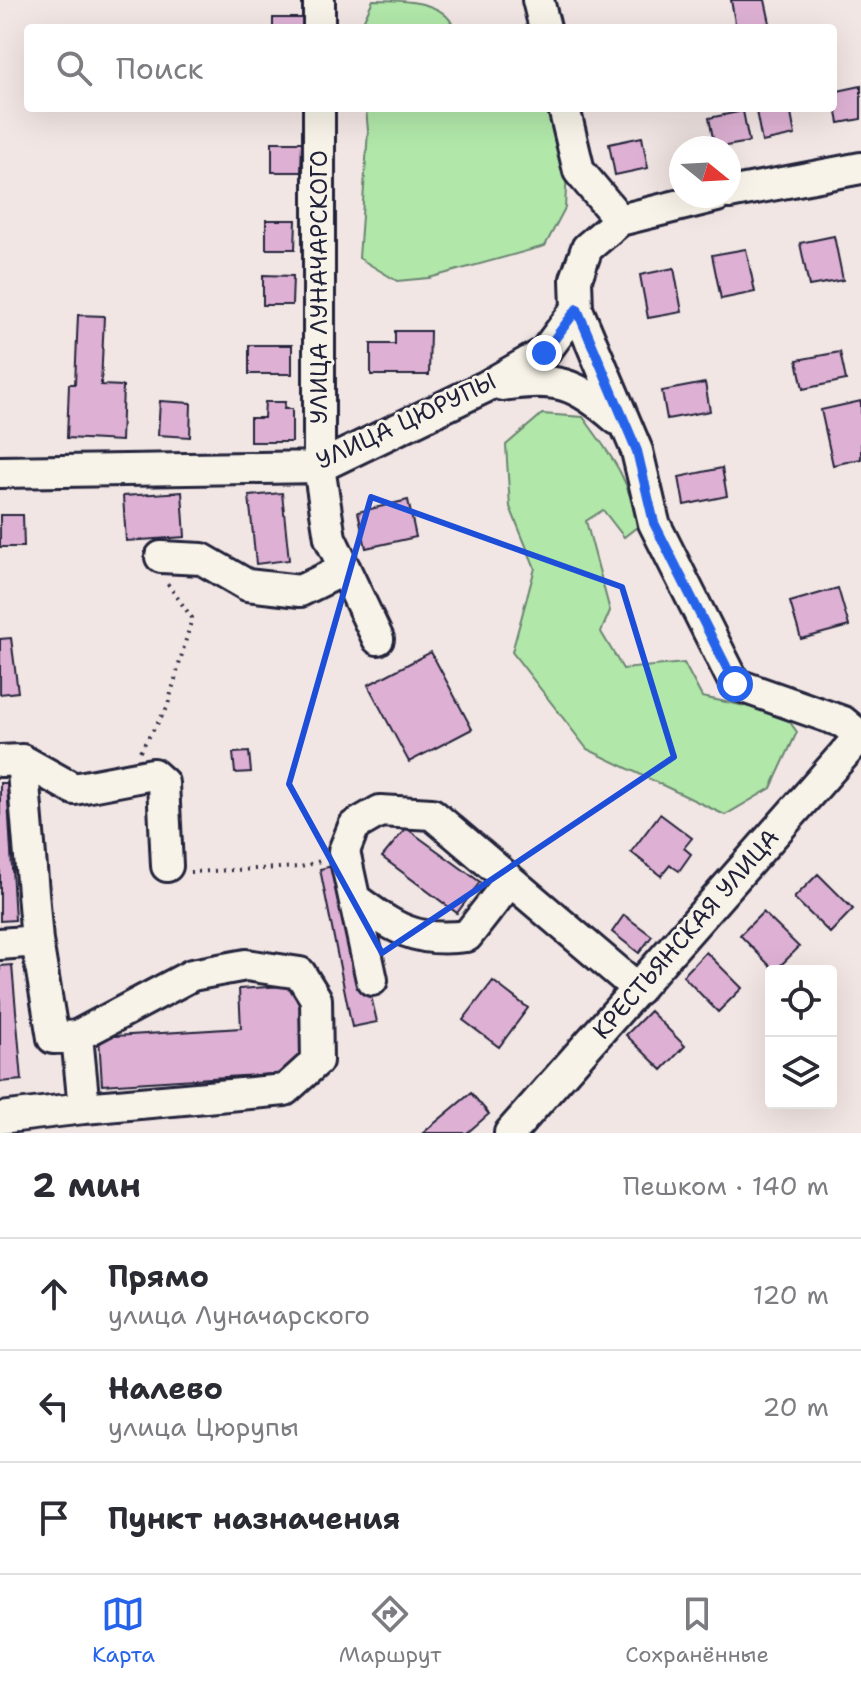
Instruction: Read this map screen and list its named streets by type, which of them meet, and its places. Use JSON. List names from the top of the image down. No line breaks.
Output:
{"streets":{"street":["УЛИЦА ЛУНАЧАРСКОГО","УЛИЦА ЦЮРУПЫ","КРЕСТЬЯНСКАЯ УЛИЦА"]},"crossings":[["УЛИЦА ЛУНАЧАРСКОГО","УЛИЦА ЦЮРУПЫ"]],"north":"right","page":{"search":"Поиск","heading":["2 мин","Пешком · 140 m"],"list":[["Прямо","улица Луначарского","120 m"],["Налево","улица Цюрупы","20 m"],"Пункт назначения"],"nav":["Карта","Маршрут","Сохранённые"]}}
